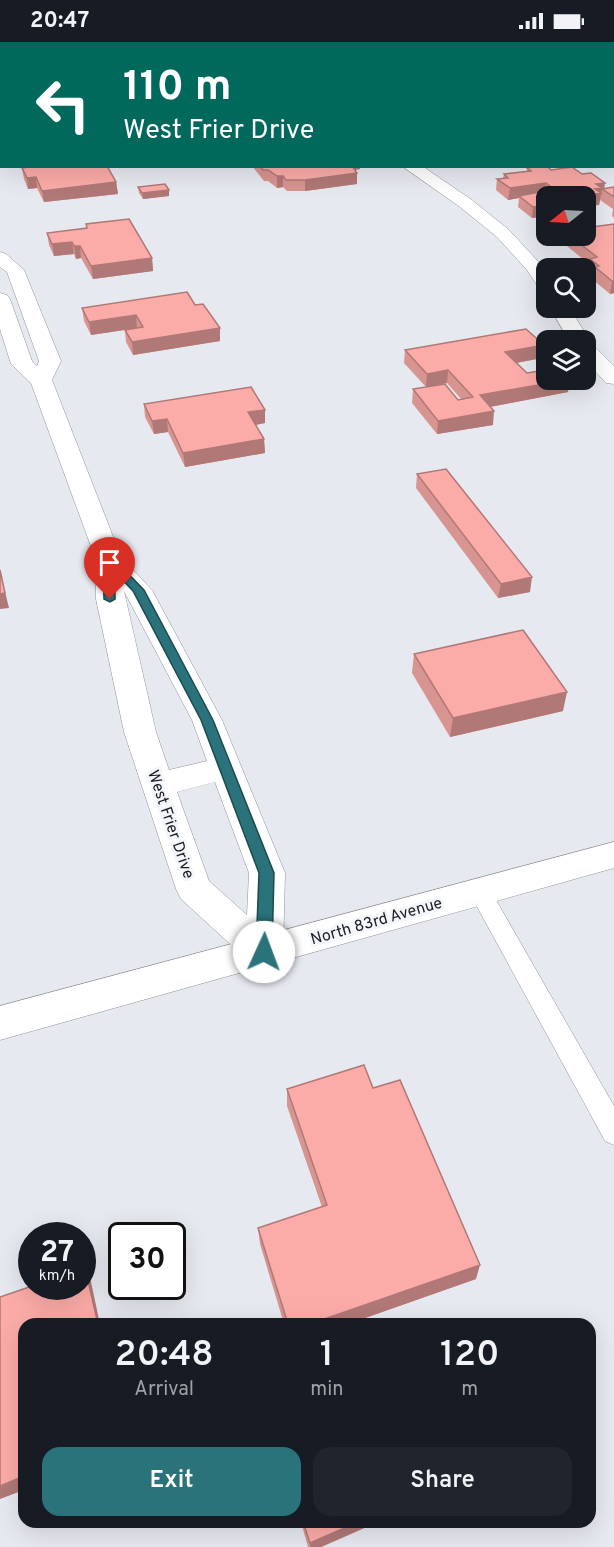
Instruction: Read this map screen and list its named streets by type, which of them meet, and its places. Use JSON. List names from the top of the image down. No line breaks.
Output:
{"streets":{"street":["West Frier Drive","North 83rd Avenue"]},"crossings":[["West Frier Drive","North 83rd Avenue"]],"north":"left","page":{"status":"20:47","turn":["110 m","West Frier Drive"],"speed":"27 km/h","limit":"30","eta":["20:48","Arrival","1","min","120","m"],"buttons":["Exit","Share"]}}
